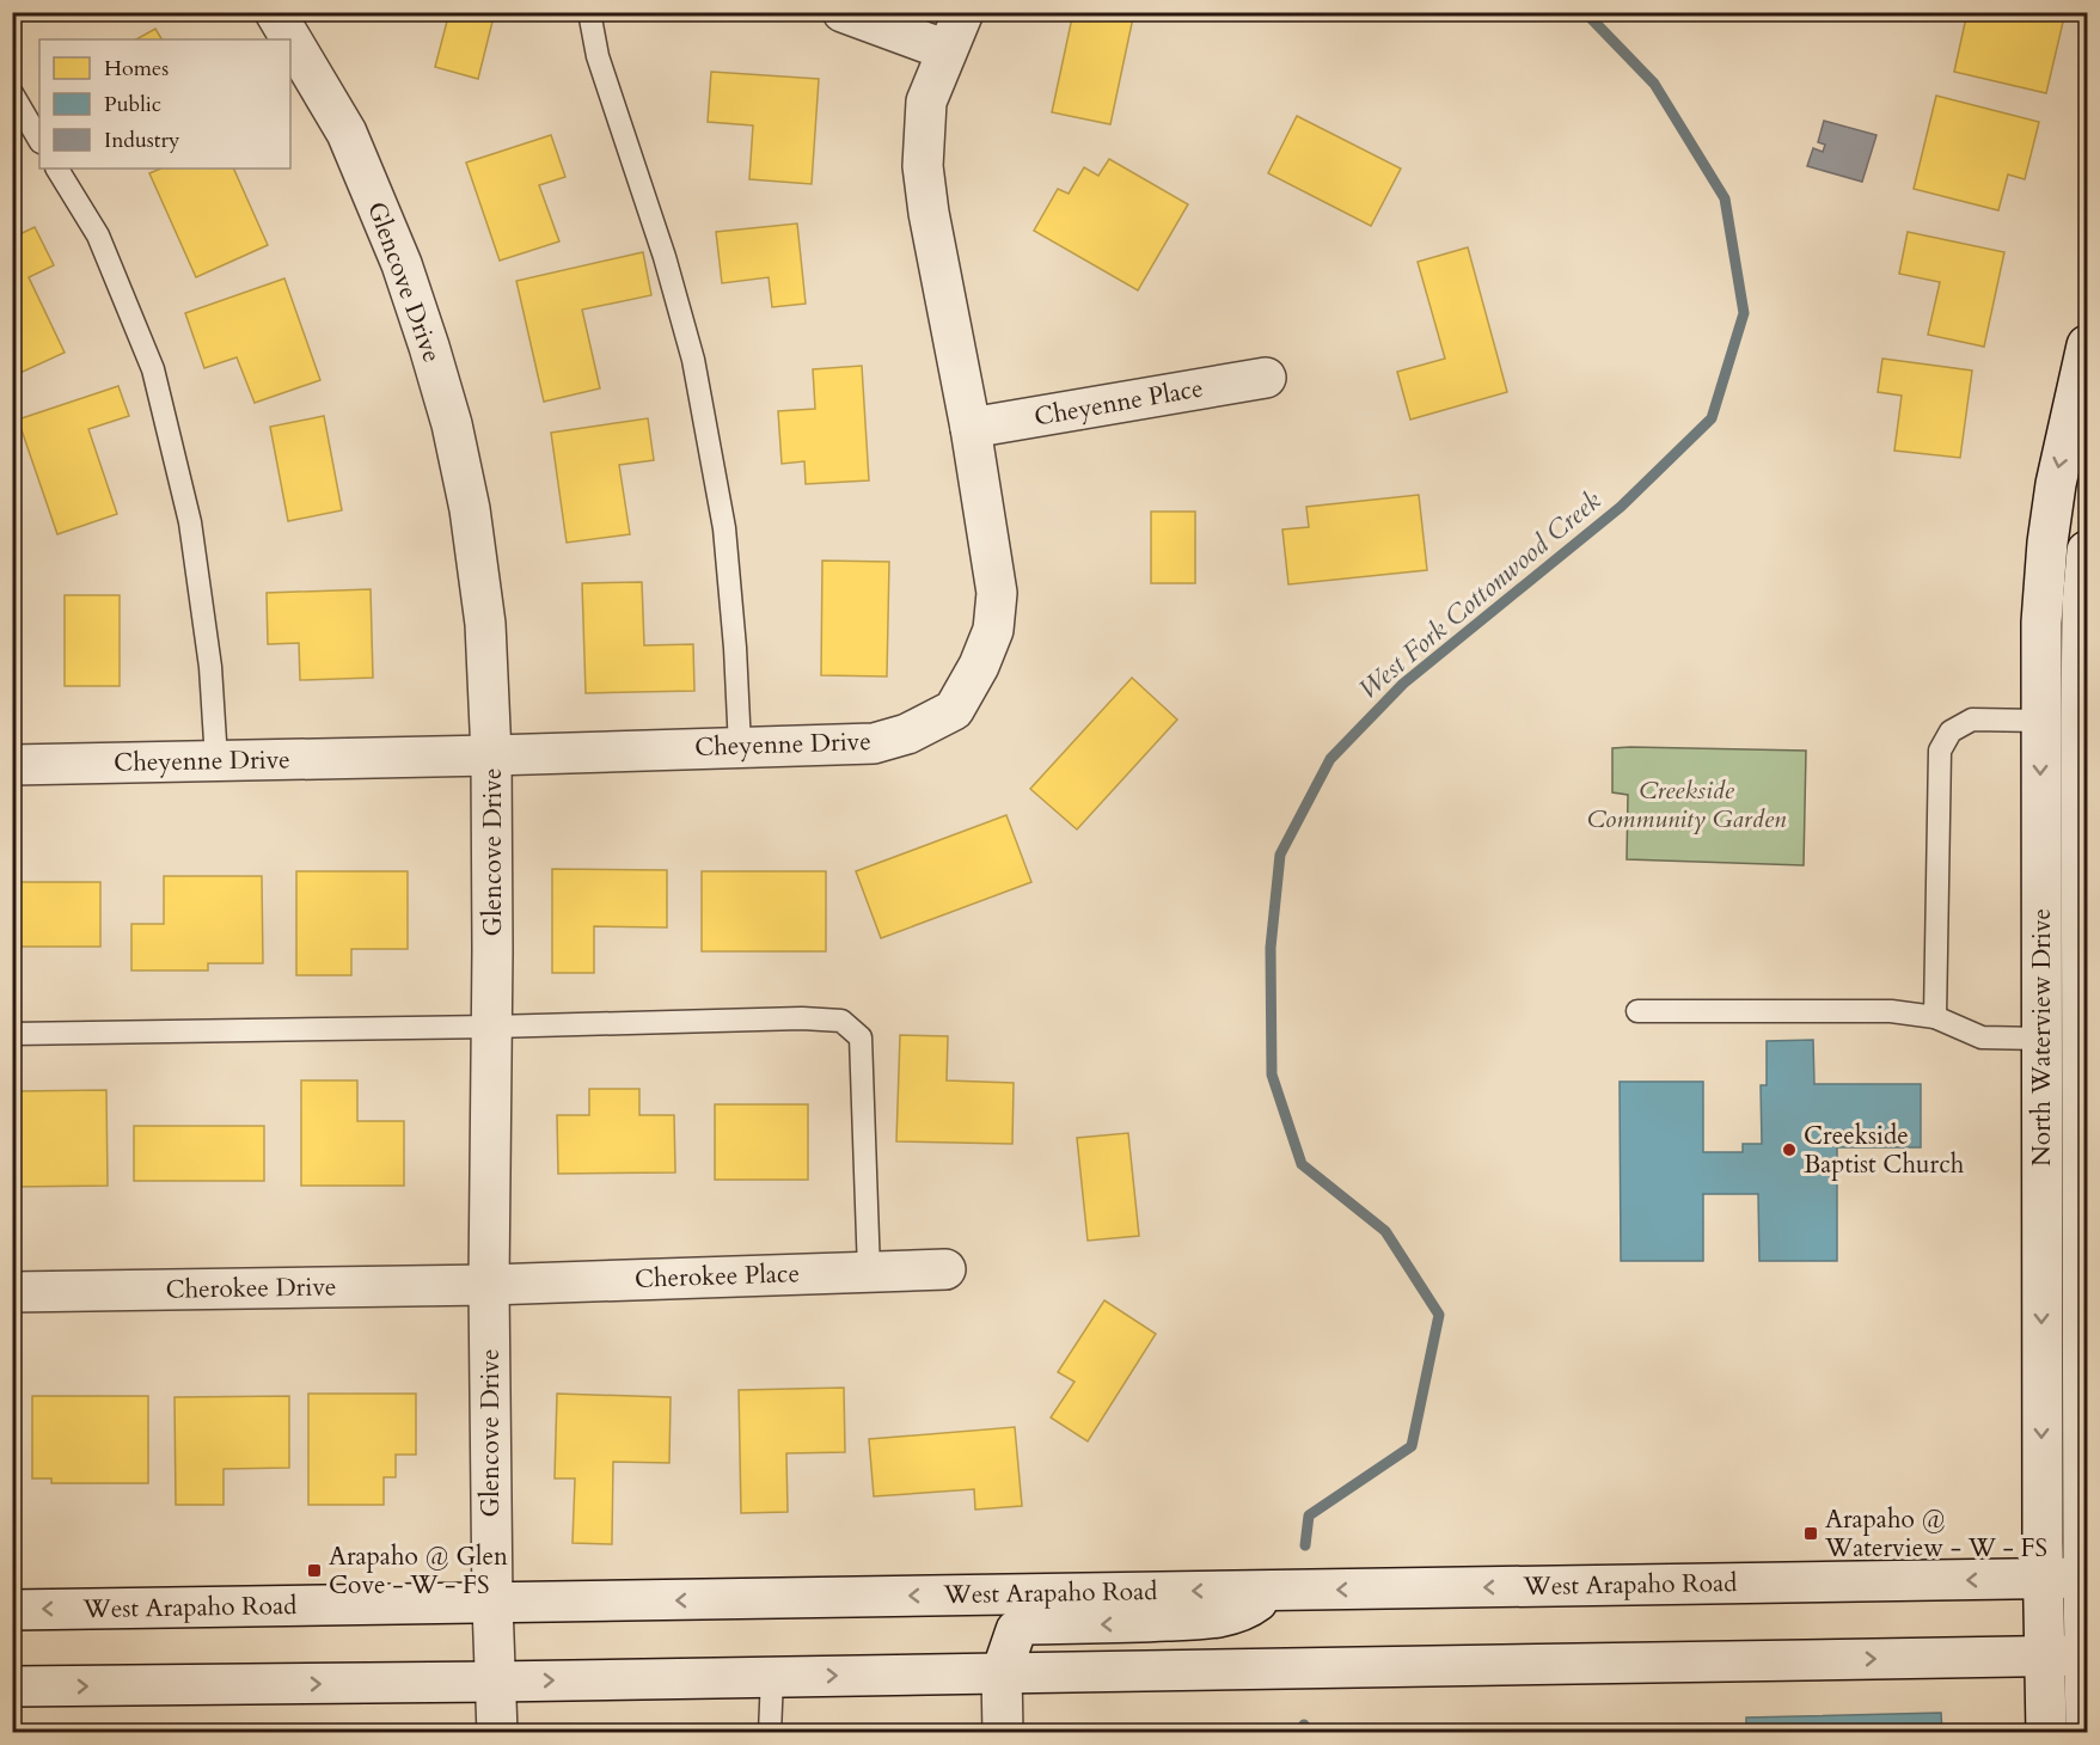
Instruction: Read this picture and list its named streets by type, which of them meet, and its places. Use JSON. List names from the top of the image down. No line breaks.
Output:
{"streets":{"street":["Glencove Drive","Cheyenne Place","Cheyenne Drive","North Waterview Drive","Cherokee Place","Cherokee Drive","West Arapaho Road"]},"crossings":[["Glencove Drive","Cheyenne Drive"],["Glencove Drive","Cherokee Place"],["Glencove Drive","Cherokee Drive"],["Glencove Drive","West Arapaho Road"],["Cheyenne Place","Cheyenne Drive"],["North Waterview Drive","West Arapaho Road"],["Cherokee Place","Cherokee Drive"]],"water":["West Fork Cottonwood Creek"],"parks":["Creekside Community Garden"],"places":{"other":["Creekside Baptist Church"],"transit":["Arapaho @ Waterview - W - FS","Arapaho @ Glen Cove - W - FS"]},"legend":["Homes","Public","Industry"]}
